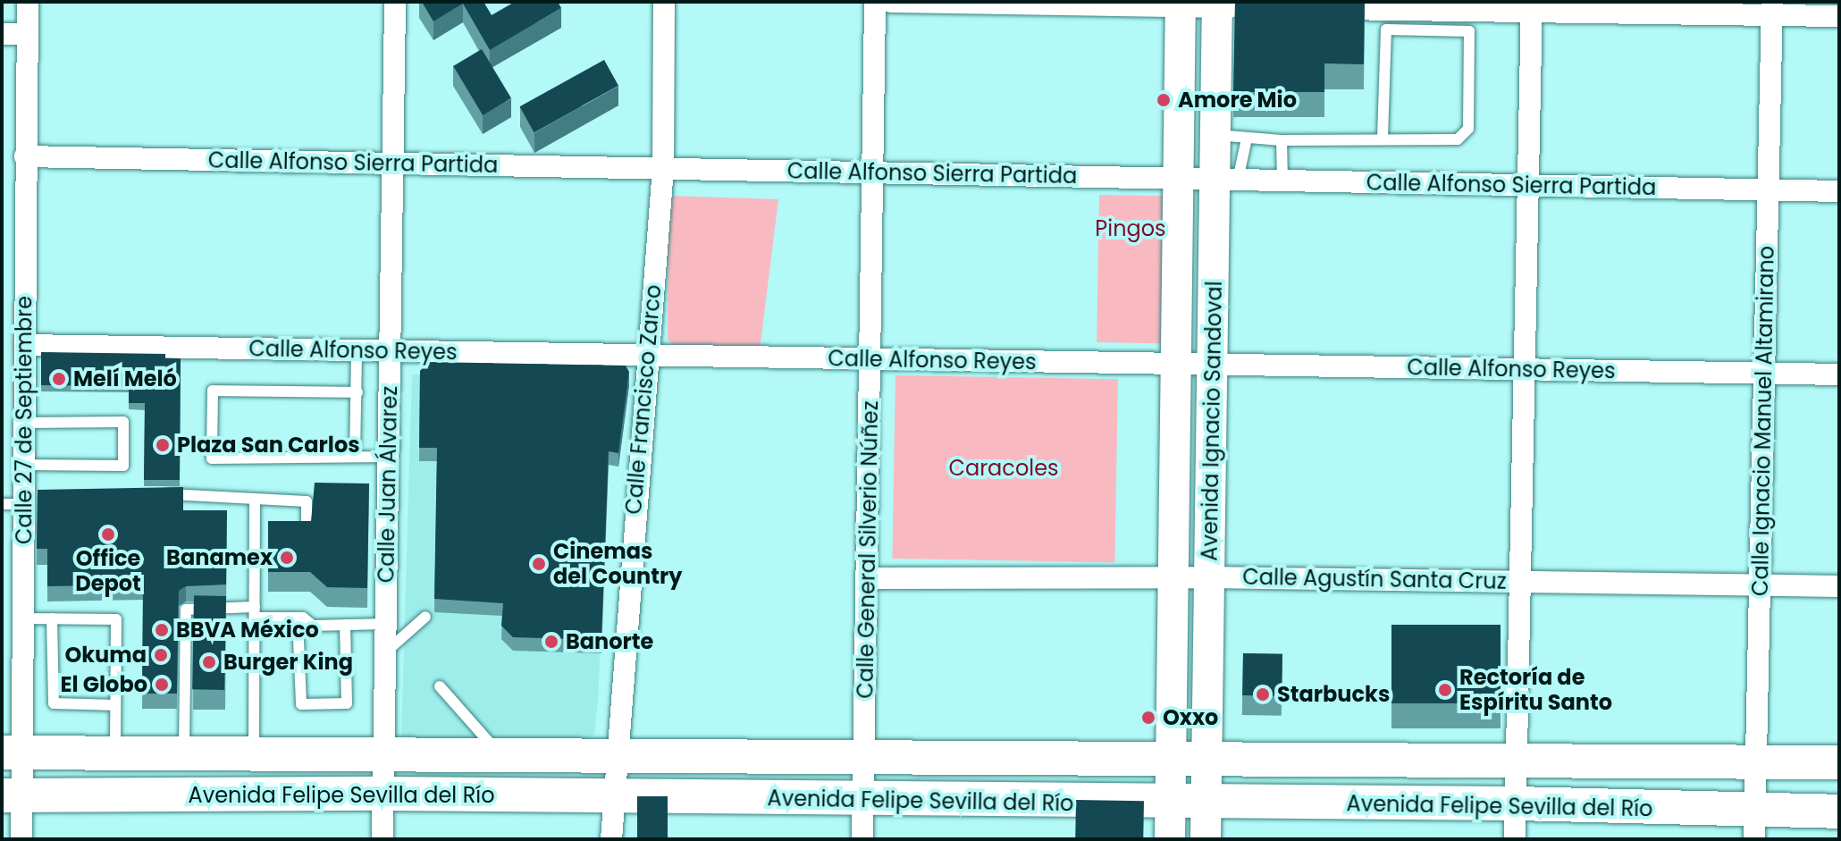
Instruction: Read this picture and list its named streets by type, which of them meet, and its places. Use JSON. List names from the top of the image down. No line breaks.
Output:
{"streets":{"main road":["Avenida Ignacio Sandoval","Avenida Felipe Sevilla del Río"],"street":["Calle Alfonso Sierra Partida","Calle Alfonso Reyes","Calle Francisco Zarco","Calle 27 de Septiembre","Calle Ignacio Manuel Altamirano","Calle Juan Álvarez","Calle General Silverio Núñez","Calle Agustín Santa Cruz"]},"crossings":[["Calle Alfonso Sierra Partida","Calle Francisco Zarco"],["Calle Alfonso Sierra Partida","Calle 27 de Septiembre"],["Calle Alfonso Sierra Partida","Avenida Ignacio Sandoval"],["Calle Alfonso Sierra Partida","Calle Ignacio Manuel Altamirano"],["Calle Alfonso Sierra Partida","Calle Juan Álvarez"],["Calle Alfonso Sierra Partida","Calle General Silverio Núñez"],["Calle Alfonso Reyes","Calle Francisco Zarco"],["Calle Alfonso Reyes","Calle 27 de Septiembre"],["Calle Alfonso Reyes","Avenida Ignacio Sandoval"],["Calle Alfonso Reyes","Calle Ignacio Manuel Altamirano"],["Calle Alfonso Reyes","Calle Juan Álvarez"],["Calle Alfonso Reyes","Calle General Silverio Núñez"],["Calle Francisco Zarco","Avenida Felipe Sevilla del Río"],["Calle 27 de Septiembre","Avenida Felipe Sevilla del Río"],["Avenida Ignacio Sandoval","Calle Agustín Santa Cruz"],["Avenida Ignacio Sandoval","Avenida Felipe Sevilla del Río"],["Calle Ignacio Manuel Altamirano","Calle Agustín Santa Cruz"],["Calle Ignacio Manuel Altamirano","Avenida Felipe Sevilla del Río"],["Calle Juan Álvarez","Avenida Felipe Sevilla del Río"],["Calle General Silverio Núñez","Calle Agustín Santa Cruz"],["Calle General Silverio Núñez","Avenida Felipe Sevilla del Río"]],"parks":["Pingos","Caracoles"],"places":["Amore Mio","Melí Meló","Plaza San Carlos","Office Depot","Banamex","Cinemas del Country","BBVA México","Banorte","Okuma","Burger King","El Globo","Rectoría de Espíritu Santo","Starbucks","Oxxo"]}
